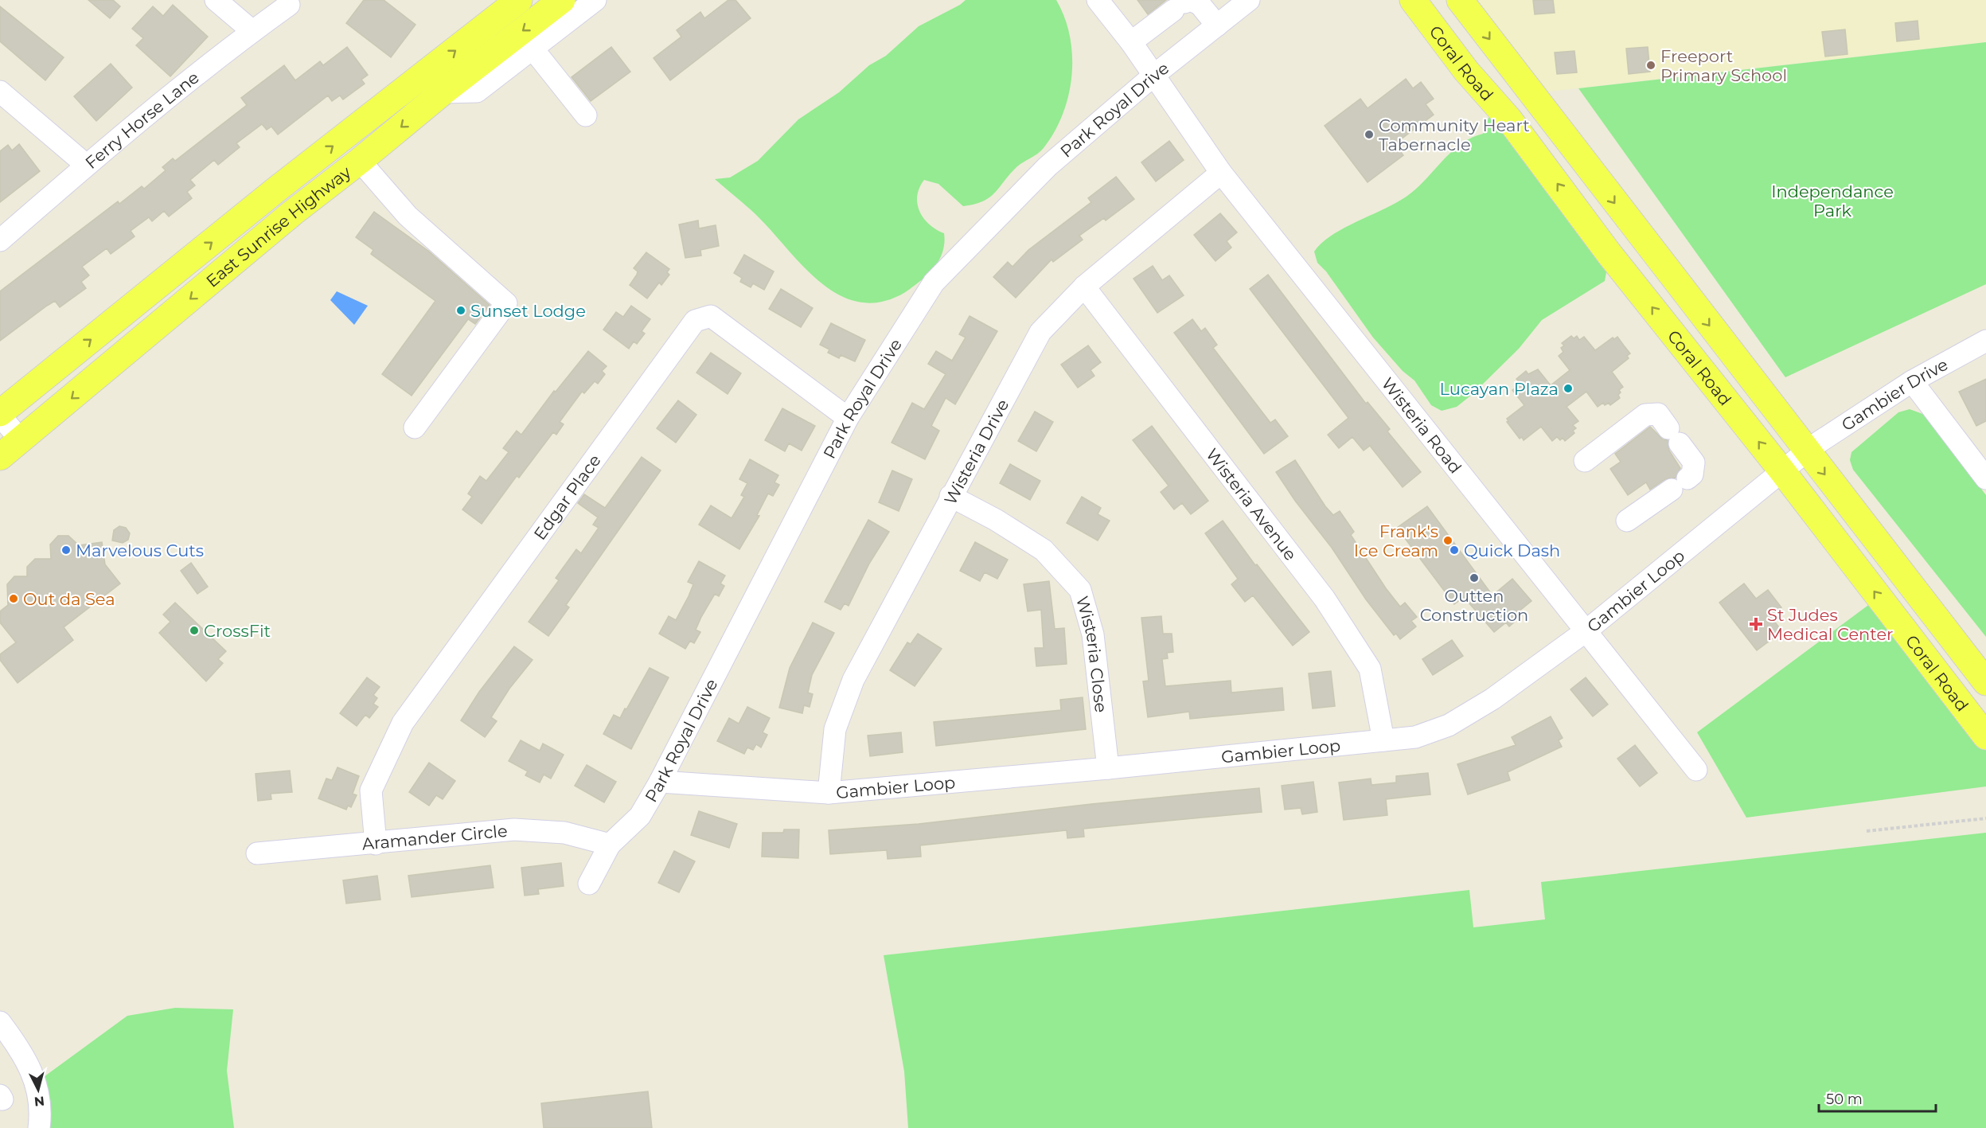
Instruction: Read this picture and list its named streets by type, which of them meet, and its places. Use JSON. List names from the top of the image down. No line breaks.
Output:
{"streets":{"main road":["Coral Road","East Sunrise Highway"],"street":["Park Royal Drive","Ferry Horse Lane","Gambier Drive","Wisteria Road","Wisteria Drive","Edgar Place","Wisteria Avenue","Gambier Loop","Wisteria Close","Aramander Circle"]},"crossings":[["Coral Road","Gambier Drive"],["Coral Road","Gambier Loop"],["Park Royal Drive","Wisteria Road"],["Park Royal Drive","Edgar Place"],["Park Royal Drive","Gambier Loop"],["Park Royal Drive","Aramander Circle"],["Gambier Drive","Gambier Loop"],["Wisteria Road","Wisteria Drive"],["Wisteria Road","Gambier Loop"],["Wisteria Drive","Wisteria Avenue"],["Wisteria Drive","Gambier Loop"],["Wisteria Drive","Wisteria Close"],["Edgar Place","Aramander Circle"],["Wisteria Avenue","Gambier Loop"],["Gambier Loop","Wisteria Close"]],"parks":["Independance Park"],"places":{"other":["Freeport Primary School","Community Heart Tabernacle","Sunset Lodge","Lucayan Plaza","Frank's Ice Cream","Marvelous Cuts","Quick Dash","Outten Construction","Out da Sea","CrossFit"],"health":["St Judes Medical Center"]},"scale_bar":"50 m","north":"bottom"}
